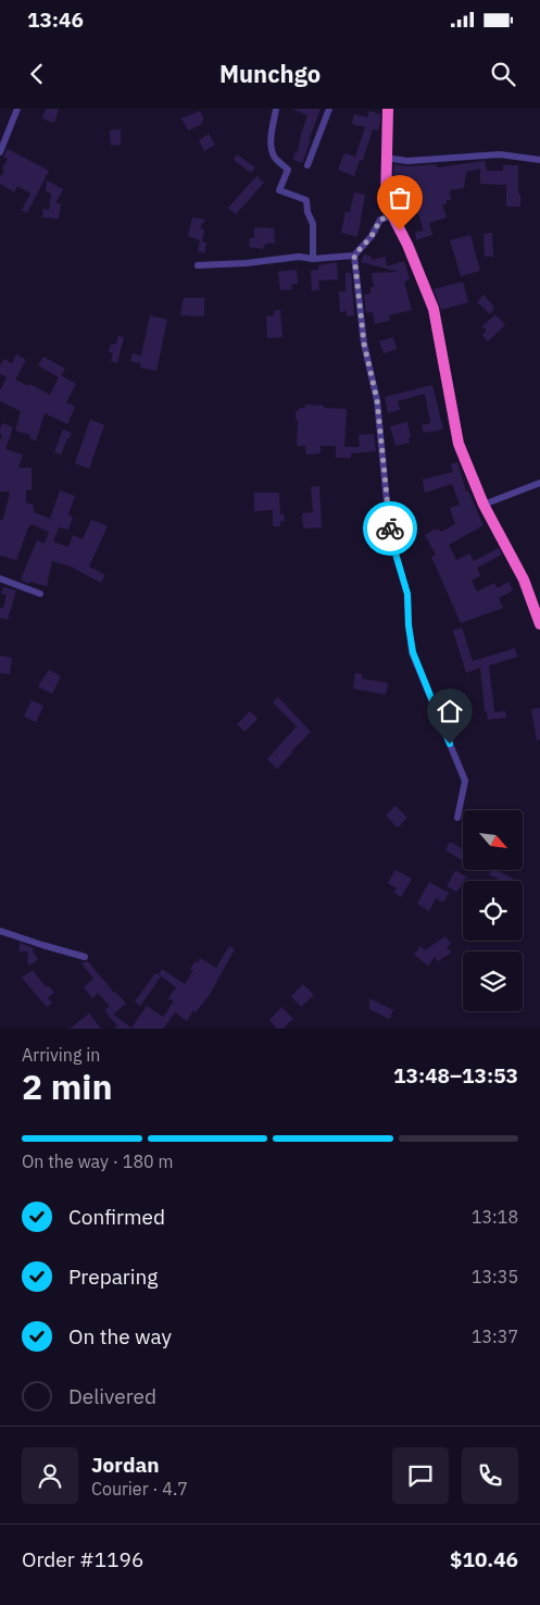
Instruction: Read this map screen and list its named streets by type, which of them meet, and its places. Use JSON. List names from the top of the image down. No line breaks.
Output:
{"north":"bottom right","page":{"status":"13:46","header":"Munchgo","heading":["2 min","Arriving in","13:48–13:53"],"panel":["Jordan","Courier · 4.7","Order #1196","$10.46"],"bar":"On the way · 180 m","list":[["Confirmed","13:18"],["Preparing","13:35"],["On the way","13:37"],"Delivered"]}}
